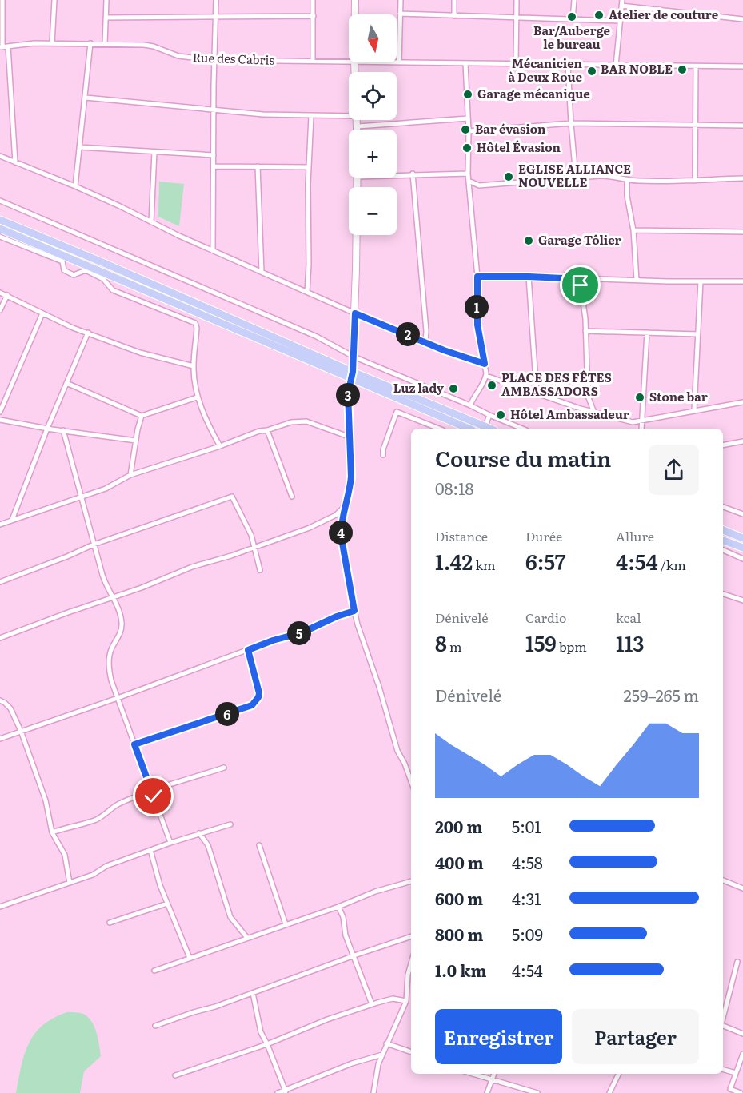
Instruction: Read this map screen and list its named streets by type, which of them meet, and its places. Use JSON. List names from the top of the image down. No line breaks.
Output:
{"streets":{"street":["Rue des Cabris"]},"places":["Atelier de couture","Bar/Auberge le bureau","BAR NOBLE","Mécanicien à Deux Roue","Garage mécanique","Bar évasion","Hôtel Évasion","EGLISE ALLIANCE NOUVELLE","Garage Tôlier","PLACE DES FÊTES AMBASSADORS","Luz lady","Stone bar","Hôtel Ambassadeur"],"north":"bottom","page":{"map_buttons":["+","−"],"pins":["1","2","3","4","5","6"],"heading":["Course du matin","08:18"],"stats":[["Distance","1.42 km"],["Durée","6:57"],["Allure","4:54 /km"],["Dénivelé","8 m"],["Cardio","159 bpm"],["kcal","113"]],"chart":["Dénivelé","259–265 m"],"list":[{"name":"200 m","note":"5:01"},{"name":"400 m","note":"4:58"},{"name":"600 m","note":"4:31"},{"name":"800 m","note":"5:09"},{"name":"1.0 km","note":"4:54"}],"buttons":["Enregistrer","Partager"]}}
